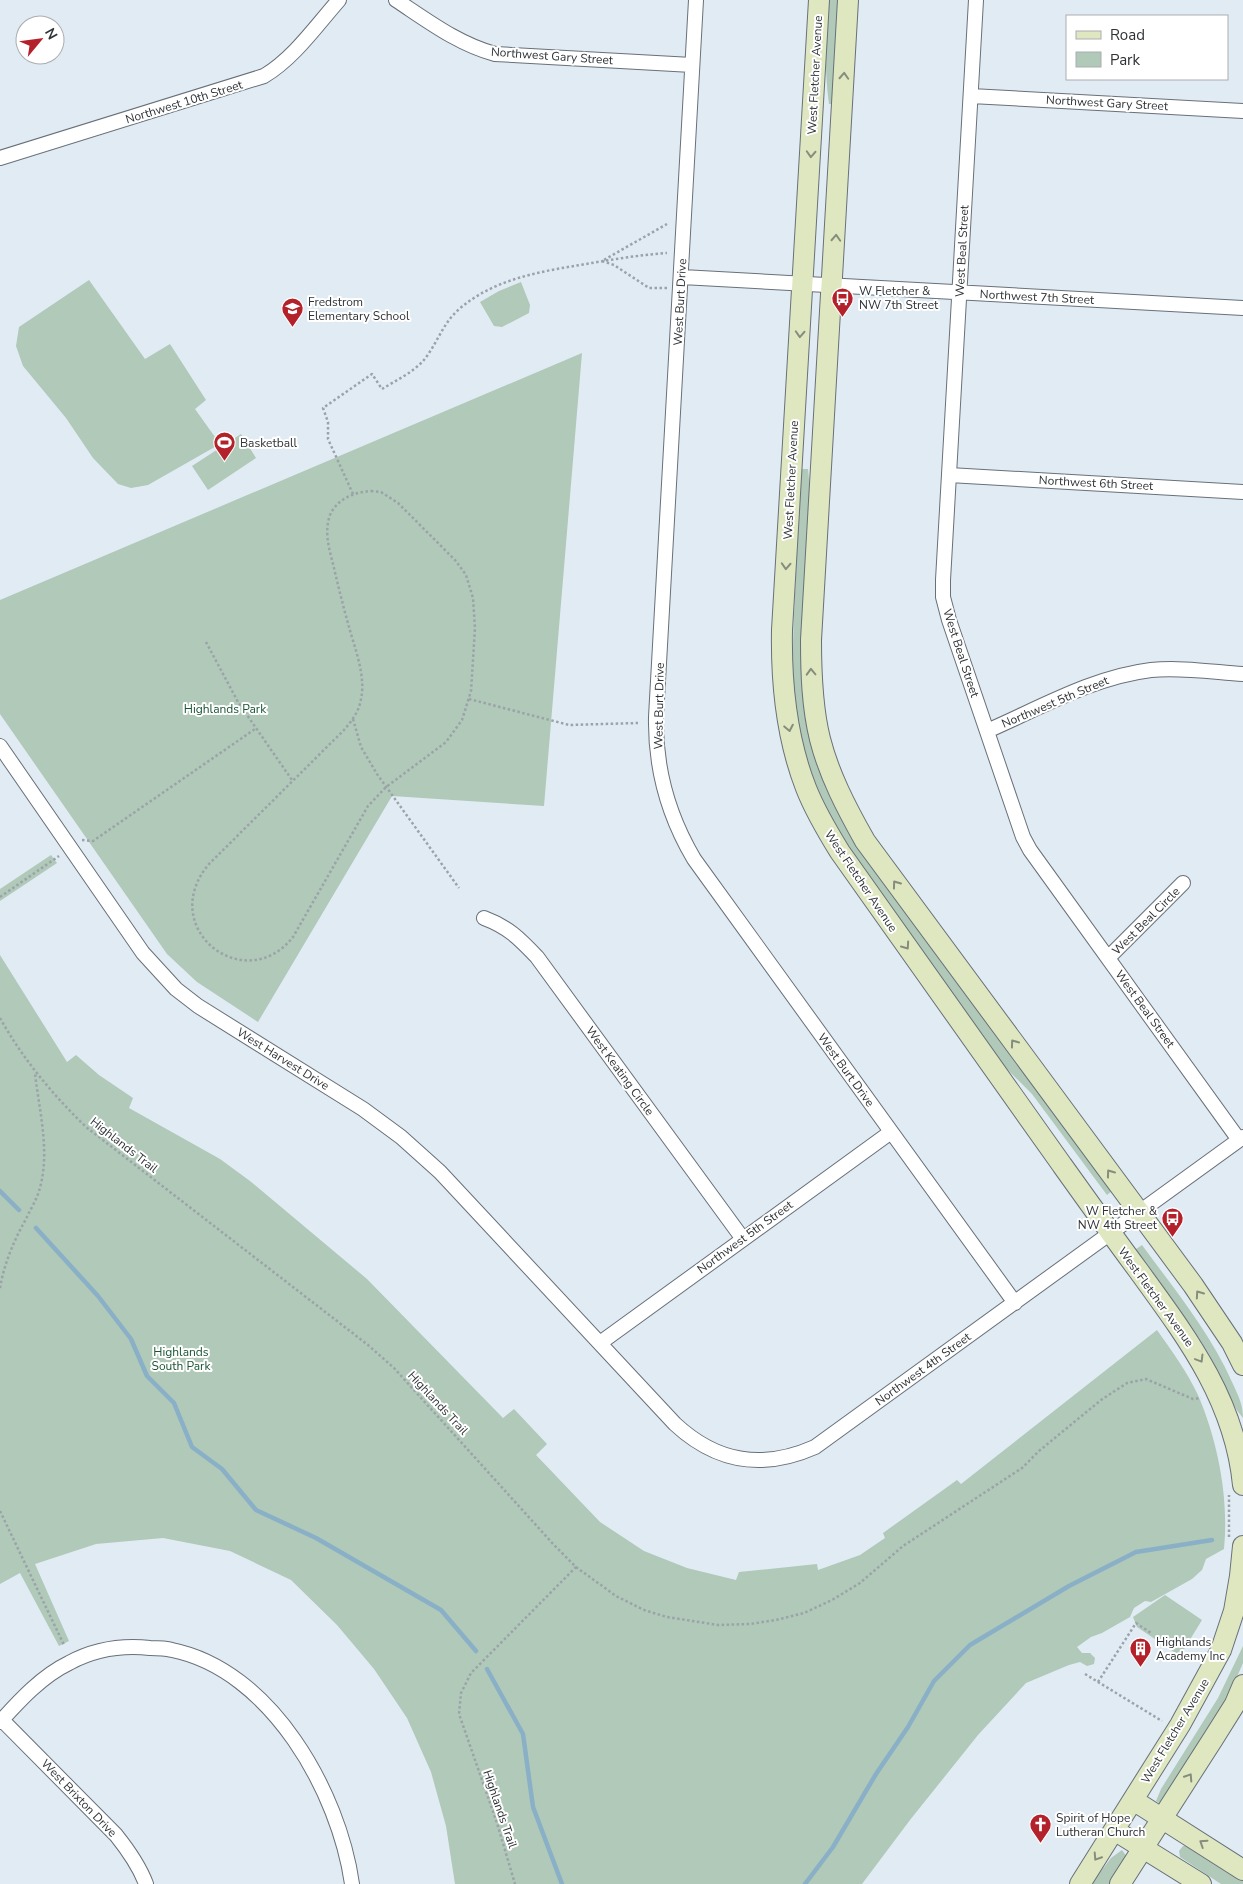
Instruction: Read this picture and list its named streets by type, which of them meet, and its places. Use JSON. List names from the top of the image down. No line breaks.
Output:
{"streets":{"main road":["West Fletcher Avenue"],"street":["Northwest Gary Street","Northwest 10th Street","West Beal Street","Northwest 7th Street","West Burt Drive","Northwest 6th Street","Northwest 5th Street","West Beal Circle","West Harvest Drive","West Keating Circle","Northwest 4th Street","West Brixton Drive"],"path":["Highlands Trail"]},"crossings":[["Northwest Gary Street","West Beal Street"],["Northwest Gary Street","West Burt Drive"],["West Fletcher Avenue","Northwest 7th Street"],["West Fletcher Avenue","Northwest 4th Street"],["West Beal Street","Northwest 7th Street"],["West Beal Street","Northwest 6th Street"],["West Beal Street","Northwest 5th Street"],["West Beal Street","West Beal Circle"],["West Beal Street","Northwest 4th Street"],["Northwest 7th Street","West Burt Drive"],["West Burt Drive","Northwest 5th Street"],["West Burt Drive","Northwest 4th Street"],["Northwest 5th Street","West Harvest Drive"],["Northwest 5th Street","West Keating Circle"],["Northwest 5th Street","Northwest 4th Street"],["West Harvest Drive","Northwest 4th Street"]],"parks":["Highlands Park","Highlands South Park"],"places":{"bus stop":["W Fletcher & NW 7th Street","W Fletcher & NW 4th Street"],"school or university":["Fredstrom Elementary School"],"sports":["Basketball"],"building":["Highlands Academy Inc"],"church":["Spirit of Hope Lutheran Church"]},"legend":["Road","Park"],"north":"top right"}
